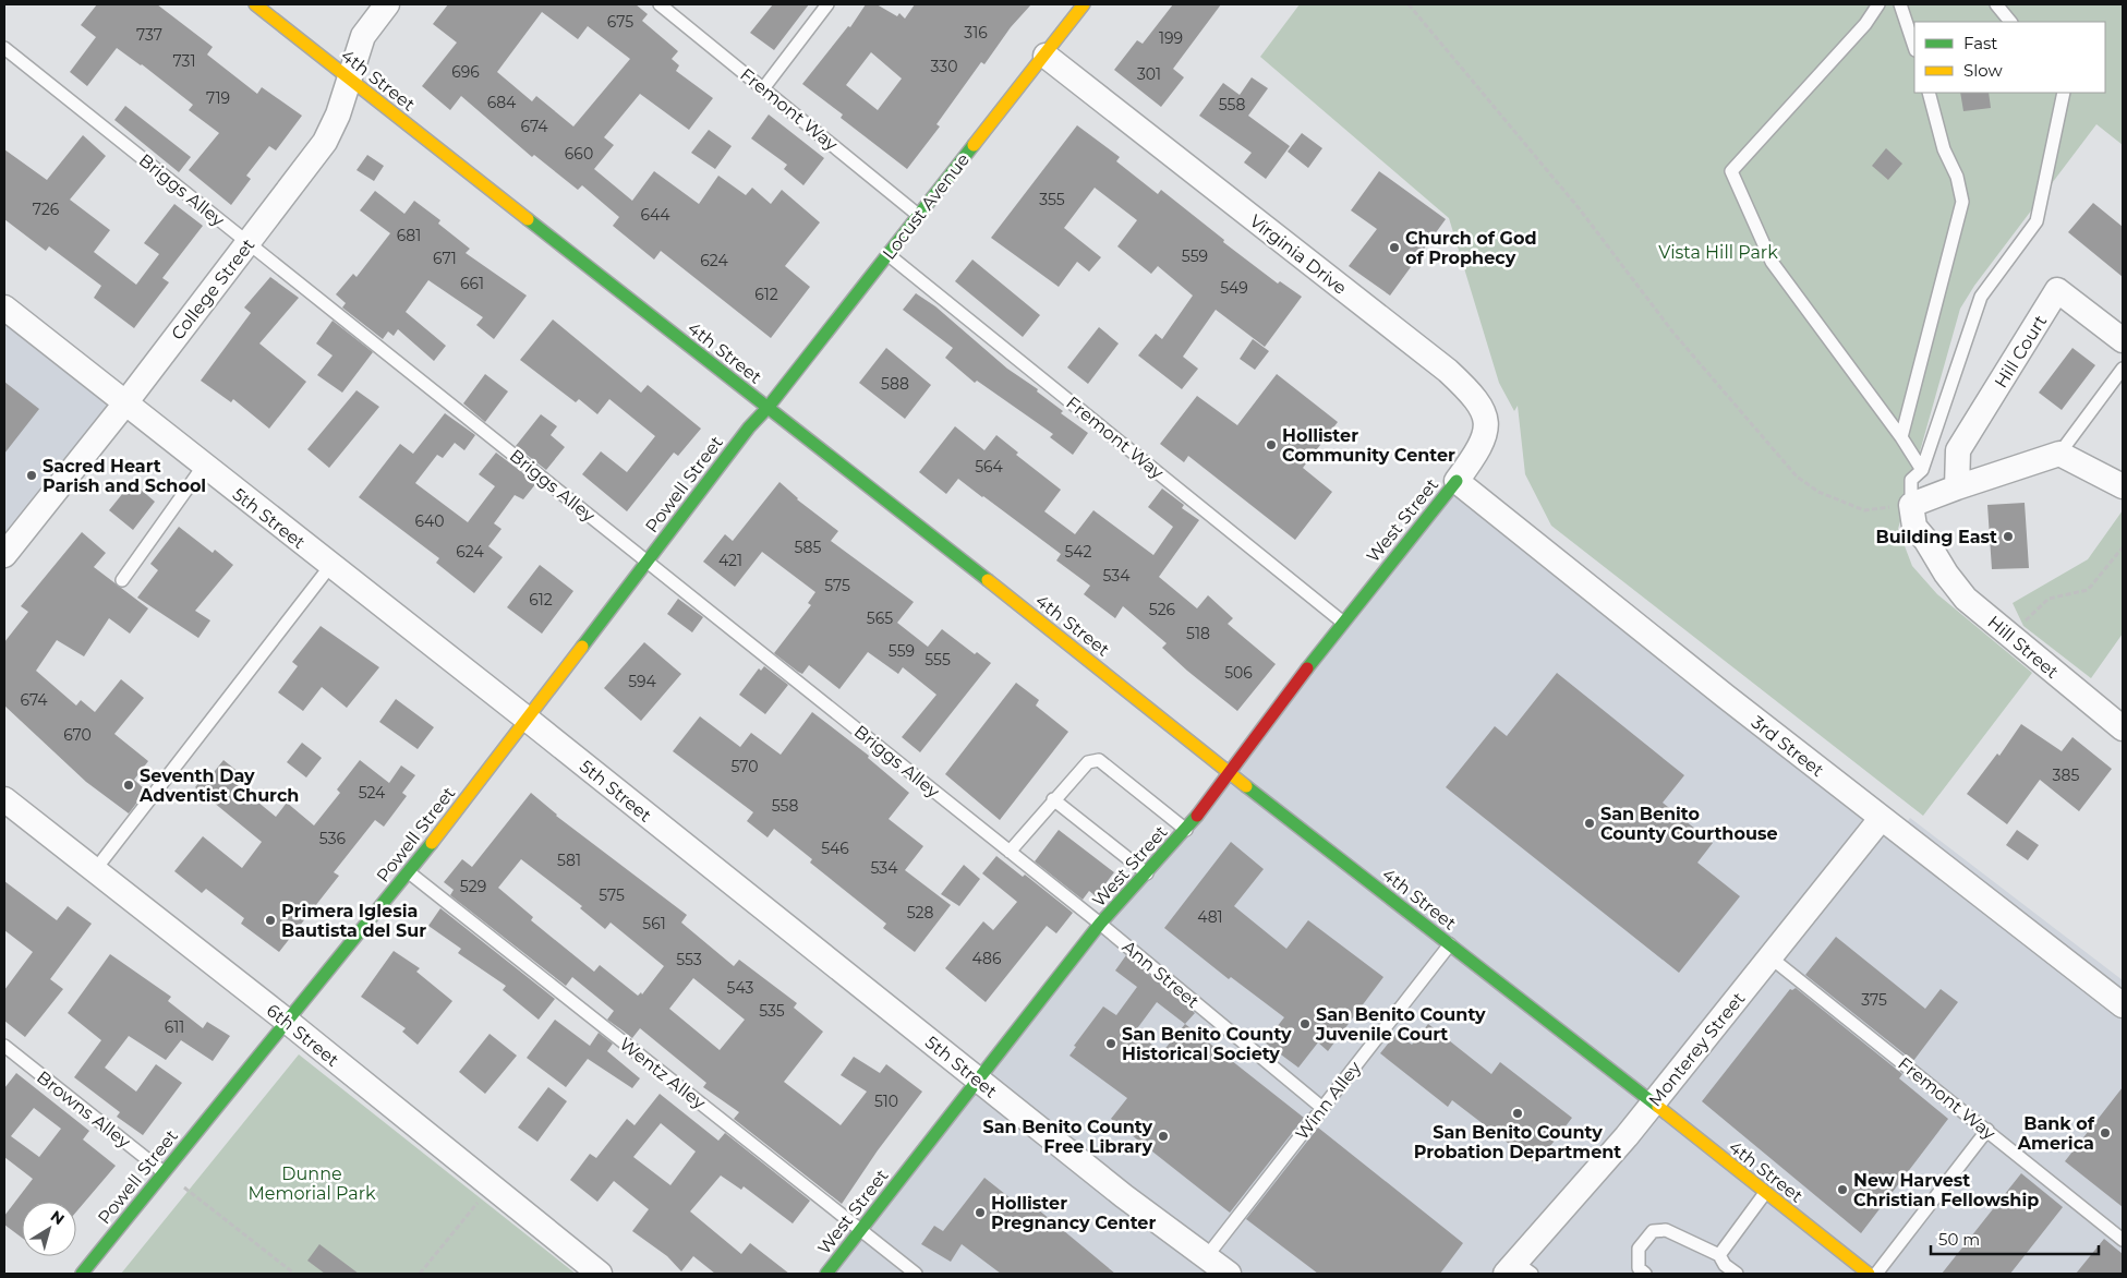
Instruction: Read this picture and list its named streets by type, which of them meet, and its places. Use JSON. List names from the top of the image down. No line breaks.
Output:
{"streets":{"street":["4th Street","Locust Avenue","Virginia Drive","College Street","Hill Court","Powell Street","5th Street","West Street","Hill Street","3rd Street","6th Street","Monterey Street"],"lane":["Fremont Way","Briggs Alley","Ann Street","Wentz Alley","Winn Alley","Browns Alley"]},"crossings":[["4th Street","Locust Avenue"],["4th Street","College Street"],["4th Street","Powell Street"],["4th Street","West Street"],["4th Street","Monterey Street"],["4th Street","Winn Alley"],["Fremont Way","Locust Avenue"],["Fremont Way","West Street"],["Fremont Way","Monterey Street"],["Briggs Alley","College Street"],["Briggs Alley","Powell Street"],["Briggs Alley","West Street"],["Briggs Alley","Ann Street"],["Locust Avenue","Virginia Drive"],["Locust Avenue","Powell Street"],["Virginia Drive","West Street"],["Virginia Drive","3rd Street"],["College Street","5th Street"],["Powell Street","5th Street"],["Powell Street","6th Street"],["Powell Street","Wentz Alley"],["Powell Street","Browns Alley"],["5th Street","West Street"],["5th Street","Winn Alley"],["West Street","3rd Street"],["West Street","Ann Street"],["West Street","Wentz Alley"],["3rd Street","Monterey Street"],["Ann Street","Winn Alley"]],"parks":["Vista Hill Park","Dunne Memorial Park"],"places":["Church of God of Prophecy","Hollister Community Center","Sacred Heart Parish and School","Building East","Seventh Day Adventist Church","San Benito County Courthouse","Primera Iglesia Bautista del Sur","San Benito County Juvenile Court","San Benito County Historical Society","San Benito County Probation Department","Bank of America","San Benito County Free Library","New Harvest Christian Fellowship","Hollister Pregnancy Center"],"house_numbers":["675","316","737","199","731","330","696","301","719","684","558","674","660","355","726","644","681","559","671","624","661","549","612","588","564","640","585","624","542","421","534","575","612","526","565","518","559","555","506","594","674","670","570","385","524","558","536","546","581","534","529","575","528","481","561","486","553","543","375","535","611","510"],"legend":["Fast","Slow"],"scale_bar":"50 m","north":"top right"}
